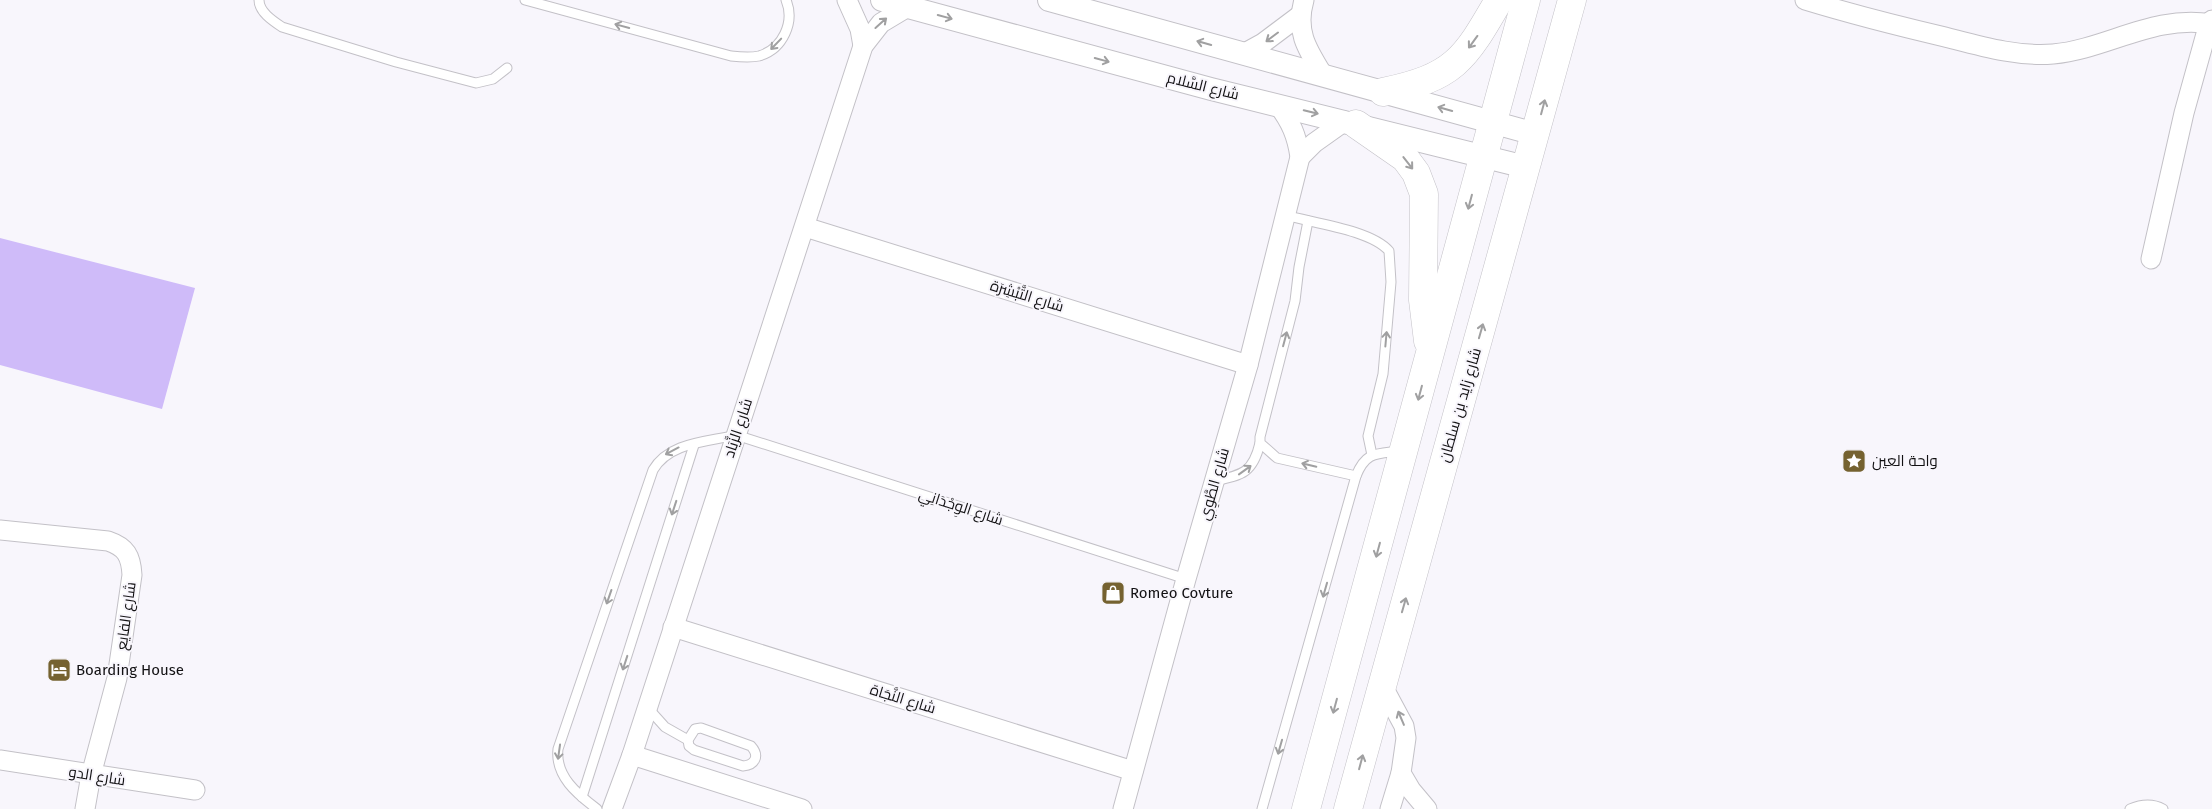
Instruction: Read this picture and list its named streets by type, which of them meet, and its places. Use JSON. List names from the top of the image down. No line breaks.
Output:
{"streets":{"highway":["شارع زايد بن سلطان"],"street":["شارع السَّلام","شارع التَّبْشِرَة","شارع الزَّبَاد","شارع الطَّوِي","شارع الفايع","شارع النَّجَاة","شارع الدو"],"lane":["شارع الوِجْدَانِي"]},"crossings":[["شارع السَّلام","شارع زايد بن سلطان"],["شارع السَّلام","شارع الزَّبَاد"],["شارع السَّلام","شارع الطَّوِي"],["شارع التَّبْشِرَة","شارع الزَّبَاد"],["شارع التَّبْشِرَة","شارع الطَّوِي"],["شارع الزَّبَاد","شارع الوِجْدَانِي"],["شارع الزَّبَاد","شارع النَّجَاة"],["شارع الطَّوِي","شارع الوِجْدَانِي"],["شارع الطَّوِي","شارع النَّجَاة"],["شارع الفايع","شارع الدو"]],"places":{"place":["واحة العين"],"shop":["Romeo Covture"],"hotel":["Boarding House"]}}
